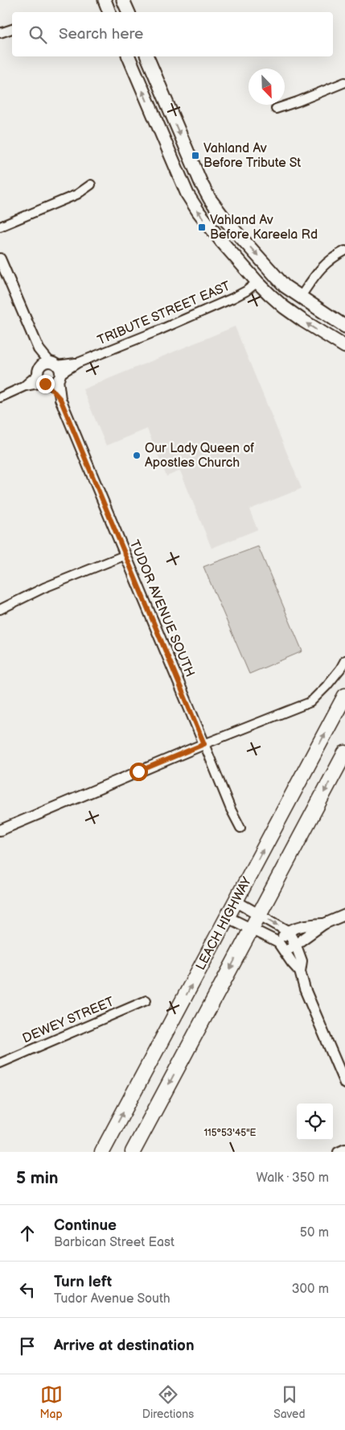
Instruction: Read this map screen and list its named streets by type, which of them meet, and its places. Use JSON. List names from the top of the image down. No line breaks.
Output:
{"streets":{"highway":["LEACH HIGHWAY"],"street":["TRIBUTE STREET EAST","TUDOR AVENUE SOUTH","DEWEY STREET"]},"crossings":[["TRIBUTE STREET EAST","TUDOR AVENUE SOUTH"]],"places":{"transit":["Vahland Av Before Tribute St","Vahland Av Before Kareela Rd"],"other":["Our Lady Queen of Apostles Church"]},"north":"bottom right","page":{"search":"Search here","heading":["5 min","Walk · 350 m"],"list":[["Continue","Barbican Street East","50 m"],["Turn left","Tudor Avenue South","300 m"],"Arrive at destination"],"nav":["Map","Directions","Saved"]},"coordinates":["115°53'45\"E"]}
